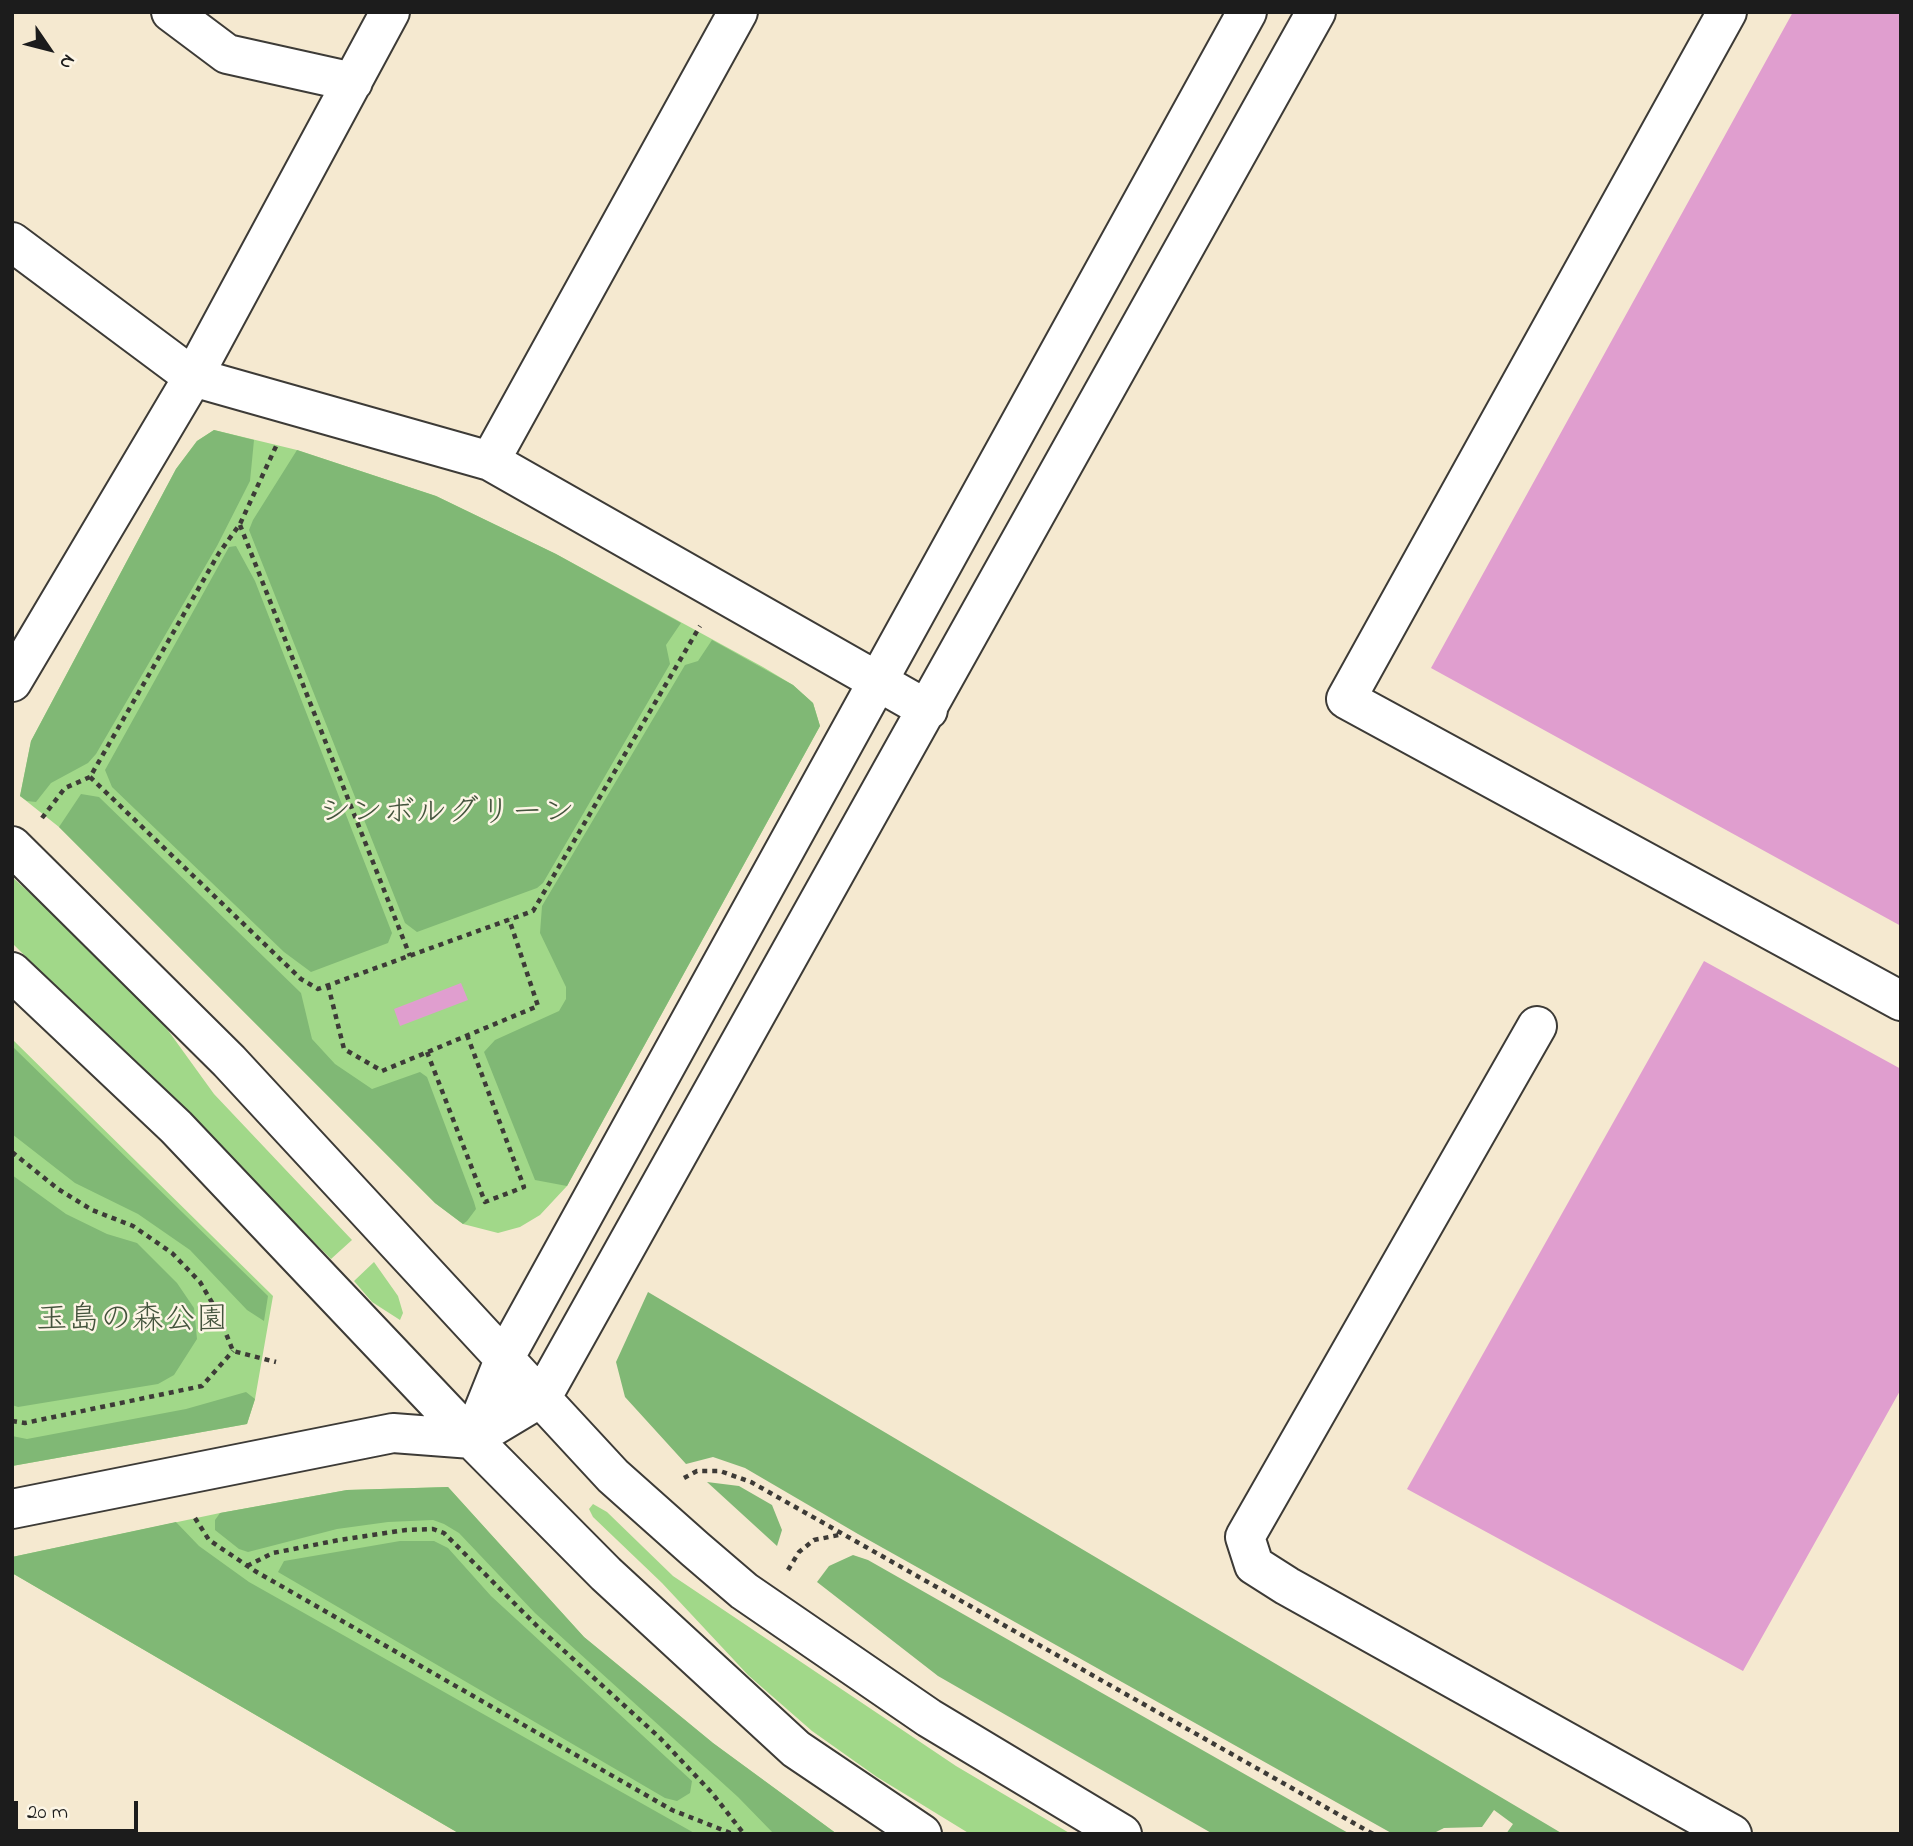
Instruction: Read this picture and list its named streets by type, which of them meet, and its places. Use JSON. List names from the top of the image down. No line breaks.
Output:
{"parks":["シンボルグリーン","玉島の森公園"],"scale_bar":"20 m","north":"bottom right"}
